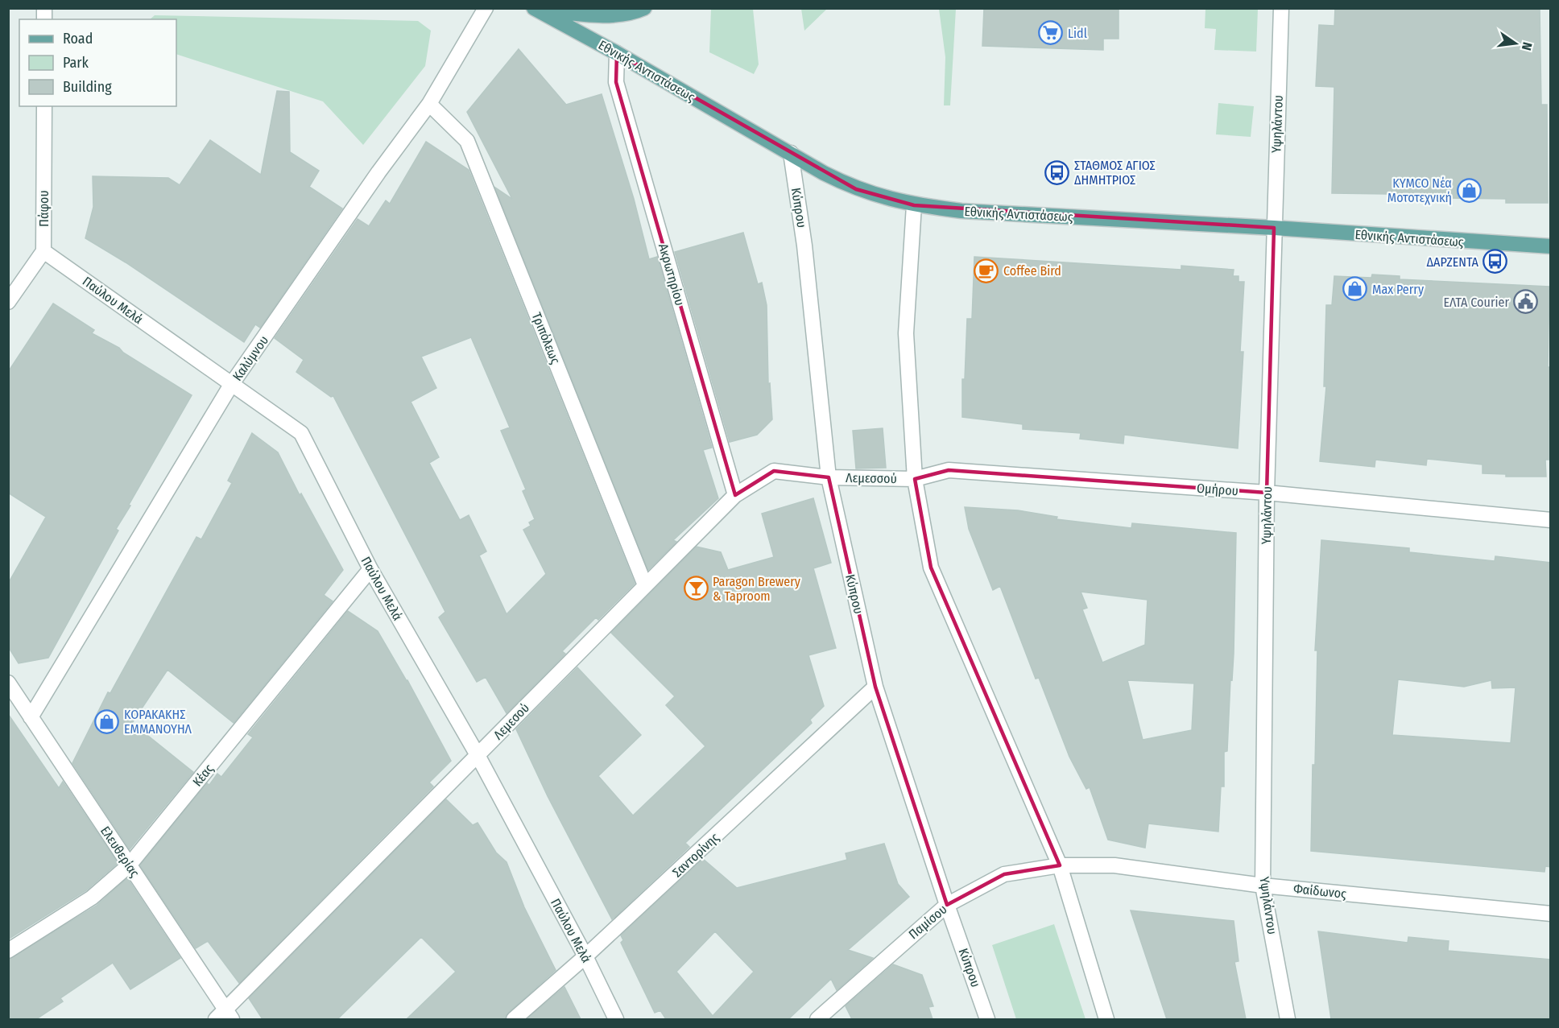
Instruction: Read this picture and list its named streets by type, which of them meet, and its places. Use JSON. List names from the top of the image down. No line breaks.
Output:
{"streets":{"main road":["Εθνικής Αντιστάσεως"],"street":["Υψηλάντου","Κύπρου","Πάφου","Ακρωτηρίου","Παύλου Μελά","Τριπόλεως","Καλύμνου","Λεμεσσού","Ομήρου","Λεμεσού","Κέας","Ελευθερίας","Σαντορίνης","Φαίδωνος","Παμίσου"]},"crossings":[["Εθνικής Αντιστάσεως","Υψηλάντου"],["Εθνικής Αντιστάσεως","Κύπρου"],["Εθνικής Αντιστάσεως","Ακρωτηρίου"],["Υψηλάντου","Ομήρου"],["Υψηλάντου","Φαίδωνος"],["Κύπρου","Λεμεσσού"],["Κύπρου","Λεμεσού"],["Κύπρου","Σαντορίνης"],["Κύπρου","Παμίσου"],["Πάφου","Παύλου Μελά"],["Ακρωτηρίου","Λεμεσού"],["Παύλου Μελά","Καλύμνου"],["Παύλου Μελά","Λεμεσού"],["Παύλου Μελά","Κέας"],["Παύλου Μελά","Σαντορίνης"],["Τριπόλεως","Καλύμνου"],["Τριπόλεως","Λεμεσού"],["Καλύμνου","Ελευθερίας"],["Λεμεσσού","Ομήρου"],["Λεμεσσού","Λεμεσού"],["Λεμεσού","Ελευθερίας"],["Κέας","Ελευθερίας"],["Φαίδωνος","Παμίσου"]],"places":{"supermarket":["Lidl"],"bus stop":["ΣΤΑΘΜΟΣ ΑΓΙΟΣ ΔΗΜΗΤΡΙΟΣ","ΔΑΡΖΕΝΤΑ"],"shop":["KYMCO Νέα Μοτοτεχνική","Max Perry","ΚΟΡΑΚΑΚΗΣ ΕΜΜΑΝΟΥΗΛ"],"cafe":["Coffee Bird"],"public building":["ΕΛΤΑ Courier"],"bar":["Paragon Brewery & Taproom"]},"legend":["Road","Park","Building"],"north":"right"}
